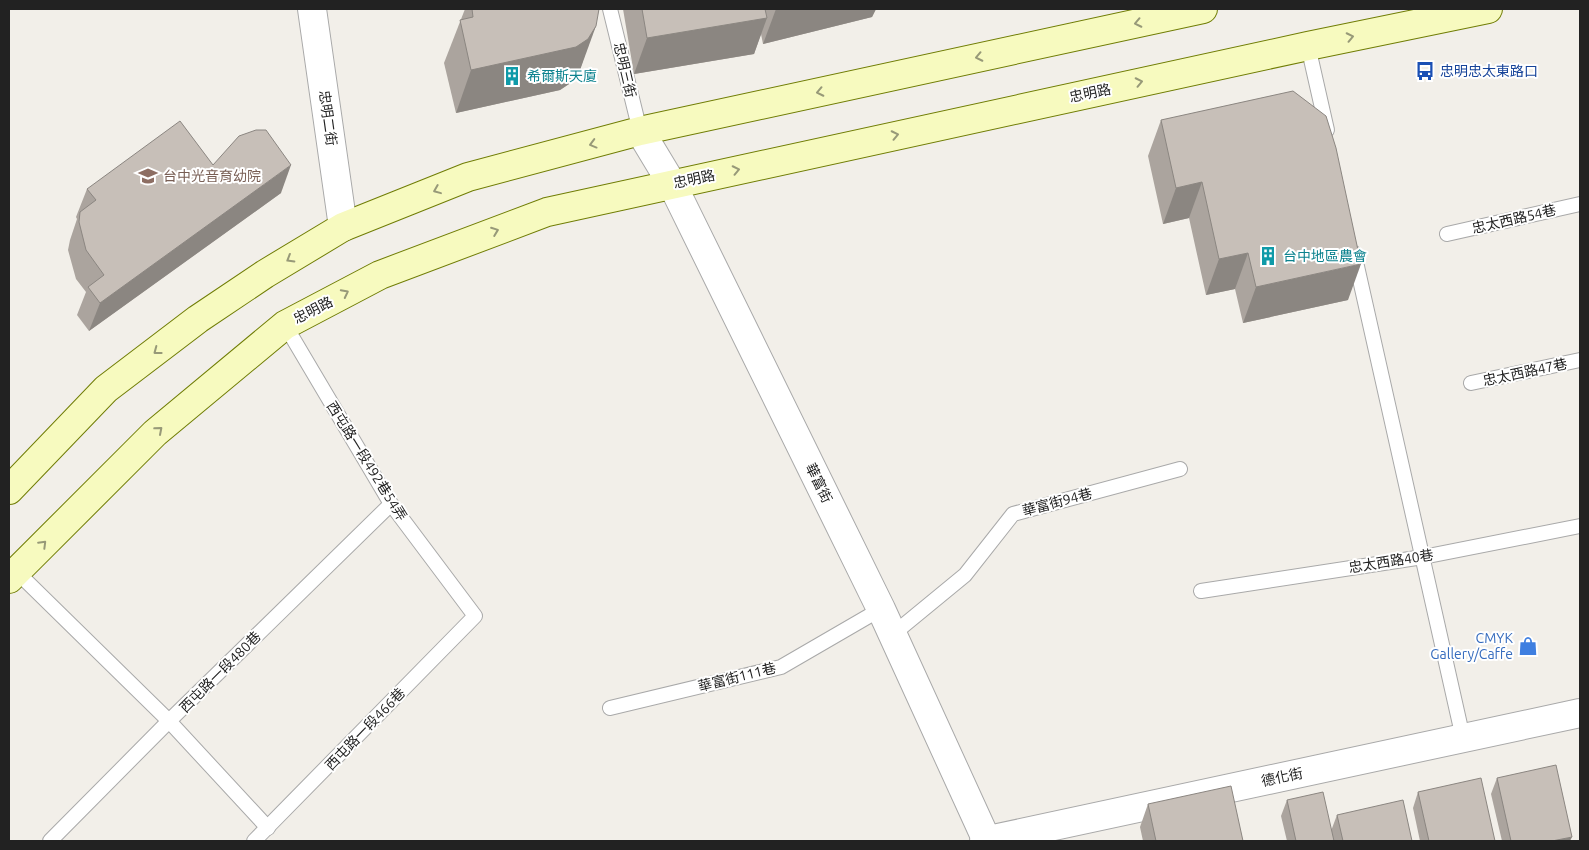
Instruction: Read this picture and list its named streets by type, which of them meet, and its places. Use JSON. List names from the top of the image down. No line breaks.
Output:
{"streets":{"main road":["忠明路"],"street":["忠明二街","華富街","德化街"],"lane":["忠明三街","忠太西路54巷","忠太西路47巷","西屯路一段492巷54弄","華富街94巷","忠太西路40巷","西屯路一段480巷","華富街111巷","西屯路一段466巷"]},"crossings":[["忠明三街","華富街"],["忠明路","西屯路一段492巷54弄"],["忠明路","華富街"],["西屯路一段492巷54弄","西屯路一段480巷"],["西屯路一段492巷54弄","西屯路一段466巷"],["華富街","華富街94巷"],["華富街","華富街111巷"],["華富街","德化街"]],"places":{"bus stop":["忠明忠太東路口"],"building":["希爾斯天廈","台中地區農會"],"school or university":["台中光音育幼院"],"shop":["CMYK Gallery/Caffe"]}}
